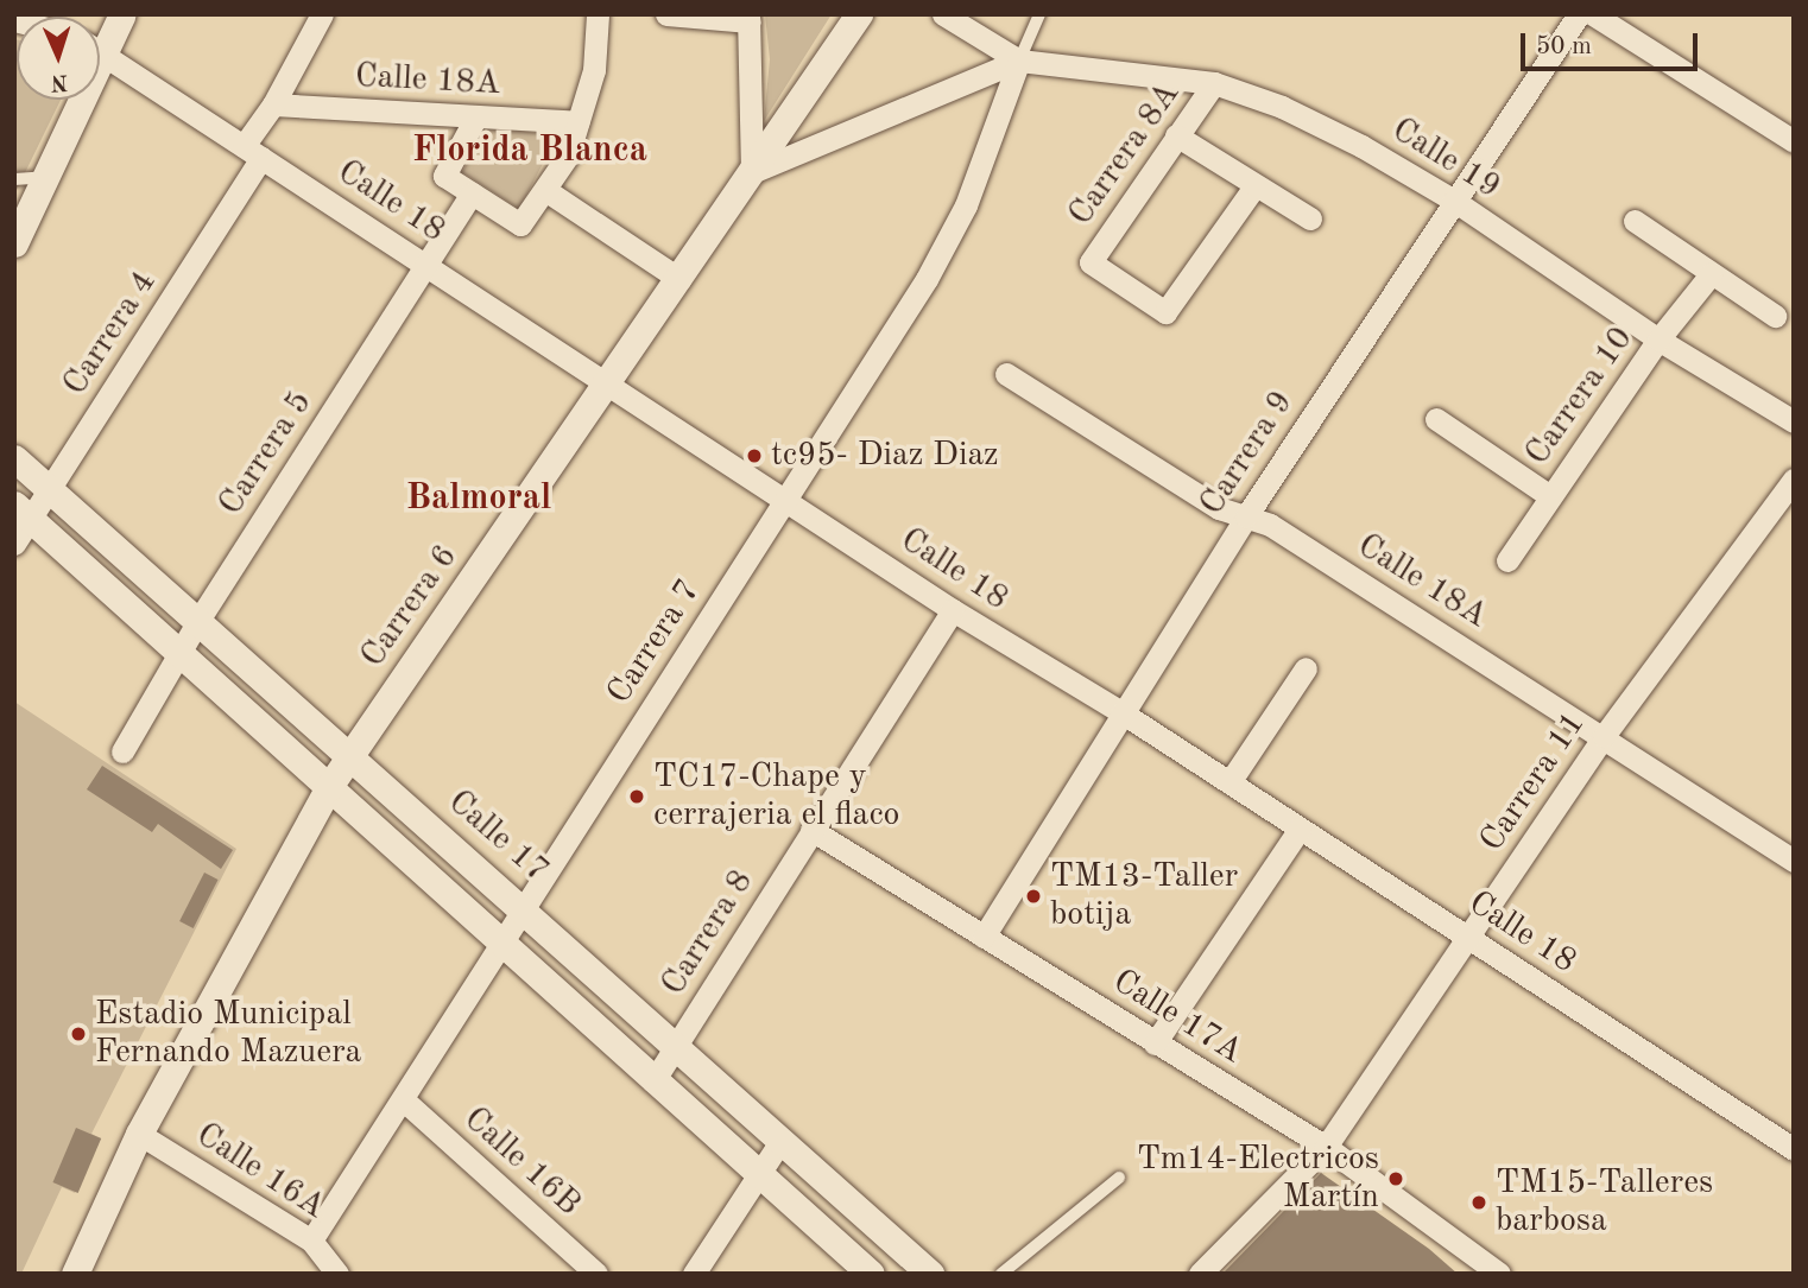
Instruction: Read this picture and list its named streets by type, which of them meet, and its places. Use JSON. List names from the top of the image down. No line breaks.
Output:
{"streets":{"street":["Calle 18A","Carrera 8A","Calle 19","Calle 18","Carrera 4","Carrera 10","Carrera 5","Carrera 9","Carrera 6","Carrera 7","Carrera 11","Calle 17","Carrera 8","Calle 17A","Calle 16B","Calle 16A"]},"crossings":[["Calle 18A","Carrera 4"],["Calle 18A","Carrera 9"],["Calle 18A","Carrera 11"],["Carrera 8A","Calle 19"],["Calle 19","Carrera 10"],["Calle 19","Carrera 9"],["Calle 19","Carrera 6"],["Calle 19","Carrera 7"],["Calle 18","Carrera 4"],["Calle 18","Carrera 5"],["Calle 18","Carrera 9"],["Calle 18","Carrera 6"],["Calle 18","Carrera 7"],["Calle 18","Carrera 11"],["Calle 18","Carrera 8"],["Carrera 4","Calle 17"],["Carrera 5","Calle 17"],["Carrera 9","Calle 17A"],["Carrera 6","Calle 17"],["Carrera 6","Calle 16A"],["Carrera 7","Calle 17"],["Carrera 7","Calle 16B"],["Carrera 7","Calle 16A"],["Carrera 11","Calle 17A"],["Calle 17","Carrera 8"],["Carrera 8","Calle 17A"]],"districts":["Florida Blanca","Balmoral"],"places":["tc95- Diaz Diaz","TC17-Chape y cerrajeria el flaco","TM13-Taller botija","Estadio Municipal Fernando Mazuera","Tm14-Electricos Martín","TM15-Talleres barbosa"],"scale_bar":"50 m","north":"bottom"}
